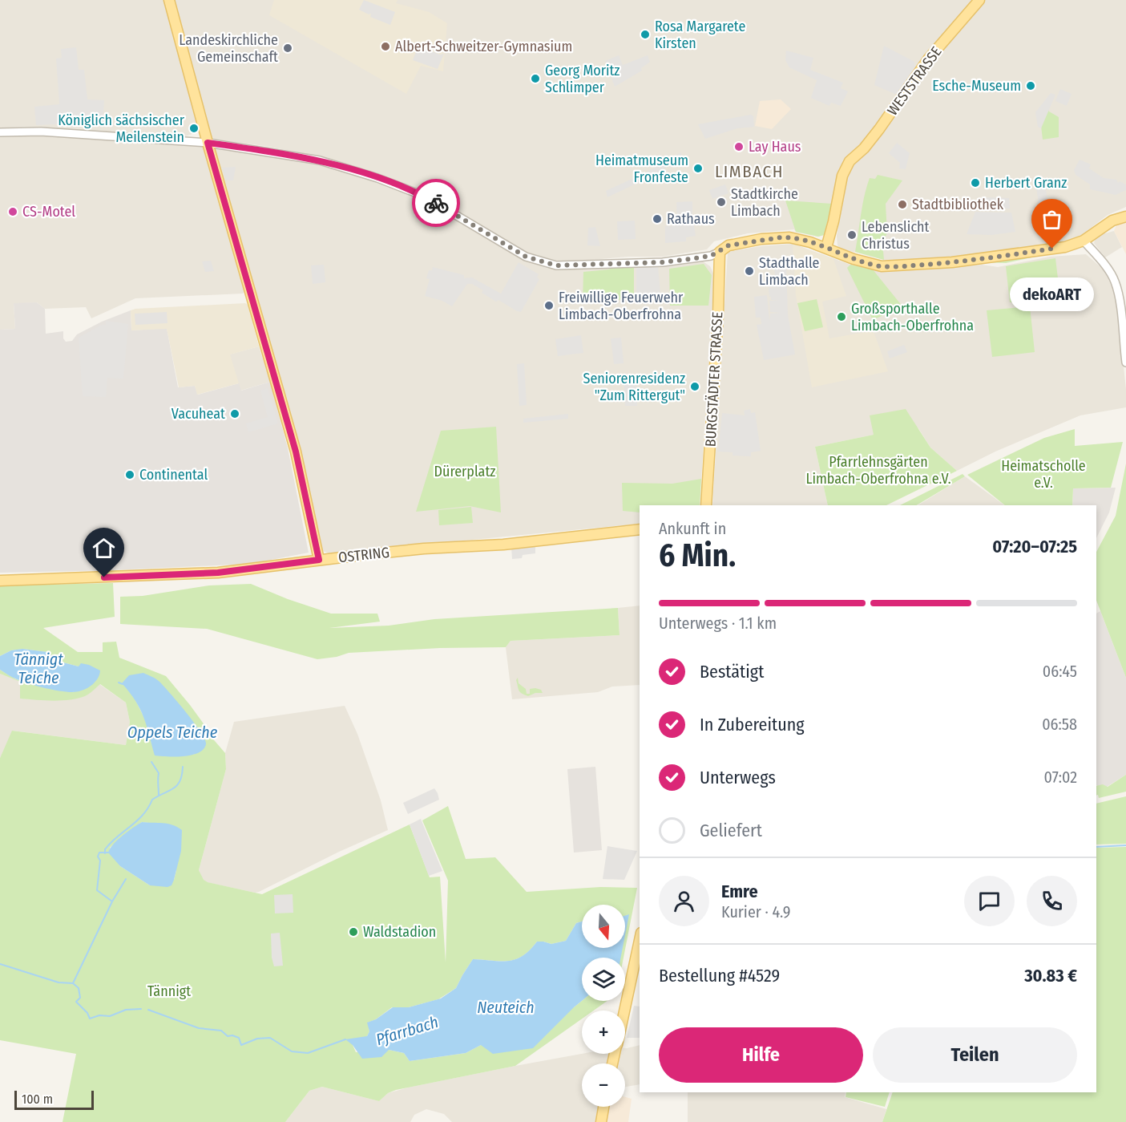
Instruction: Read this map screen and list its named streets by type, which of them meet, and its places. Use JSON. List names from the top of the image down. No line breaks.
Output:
{"streets":{"main road":["WESTSTRASSE","BURGSTÄDTER STRASSE","OSTRING"]},"districts":["LIMBACH"],"water":["Tännigt Teiche","Oppels Teiche","Neuteich","Pfarrbach"],"parks":["Pfarrlehnsgärten Limbach-Oberfrohna e.V.","Heimatscholle e.V.","Dürerplatz","Tännigt"],"places":["Rosa Margarete Kirsten","Albert-Schweitzer-Gymnasium","Landeskirchliche Gemeinschaft","Georg Moritz Schlimper","Esche-Museum","Königlich sächsischer Meilenstein","Lay Haus","Heimatmuseum Fronfeste","Herbert Granz","Stadtkirche Limbach","Stadtbibliothek","CS-Motel","Rathaus","Lebenslicht Christus","dekoART","Stadthalle Limbach","Freiwillige Feuerwehr Limbach-Oberfrohna","Großsporthalle Limbach-Oberfrohna","Seniorenresidenz \"Zum Rittergut\"","Vacuheat","Continental","Waldstadion"],"scale_bar":"100 m","north":"bottom","page":{"bubble":"dekoART","heading":["6 Min.","Ankunft in","07:20–07:25"],"panel":["Emre","Kurier · 4.9","Bestellung #4529","30.83 €"],"bar":"Unterwegs · 1.1 km","list":[["Bestätigt","06:45"],["In Zubereitung","06:58"],["Unterwegs","07:02"],"Geliefert"],"map_buttons":["+","−"],"buttons":["Hilfe","Teilen"],"scale":"100 m"}}
